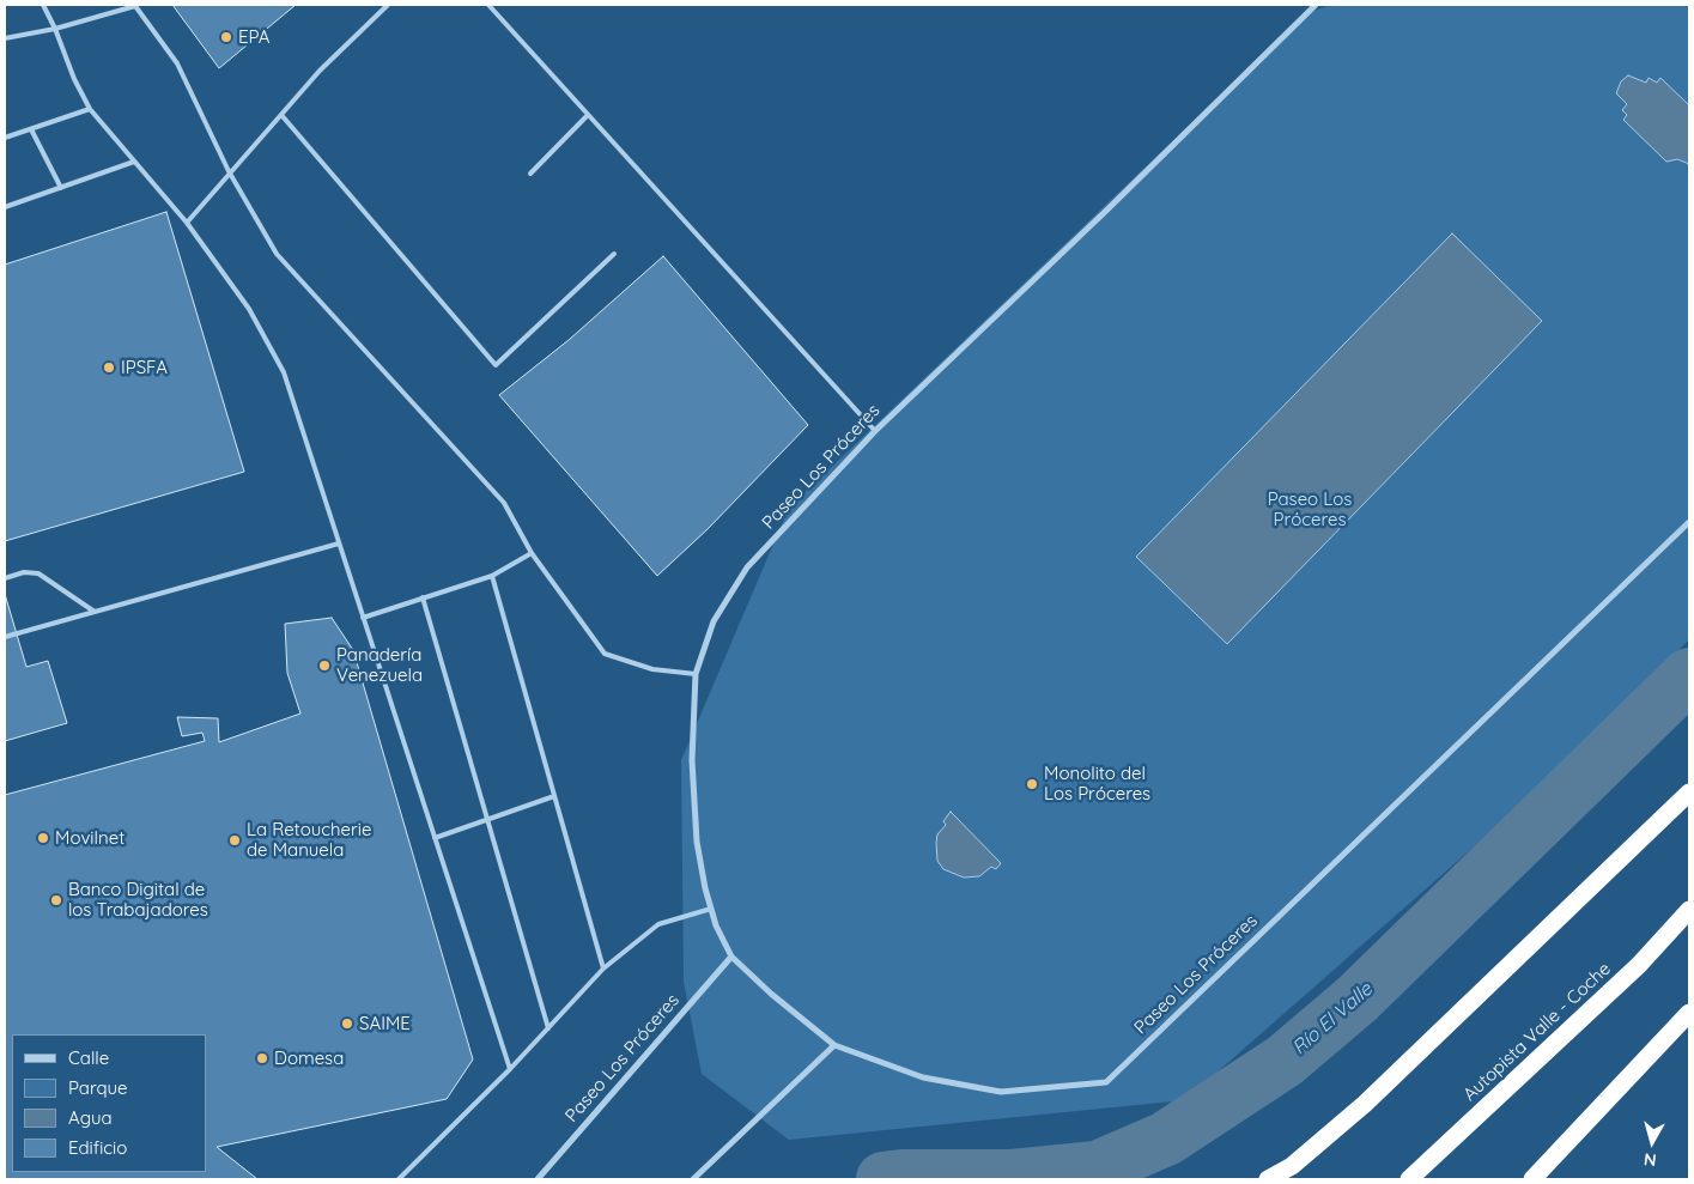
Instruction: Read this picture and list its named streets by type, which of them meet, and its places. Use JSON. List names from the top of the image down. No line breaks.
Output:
{"streets":{"highway":["Autopista Valle - Coche"],"street":["Paseo Los Próceres"]},"water":["Río El Valle"],"parks":["Paseo Los Próceres"],"places":["EPA","IPSFA","Panadería Venezuela","Monolito del Los Próceres","Movilnet","La Retoucherie de Manuela","Banco Digital de los Trabajadores","SAIME","Domesa"],"legend":["Calle","Parque","Agua","Edificio"],"north":"bottom"}
